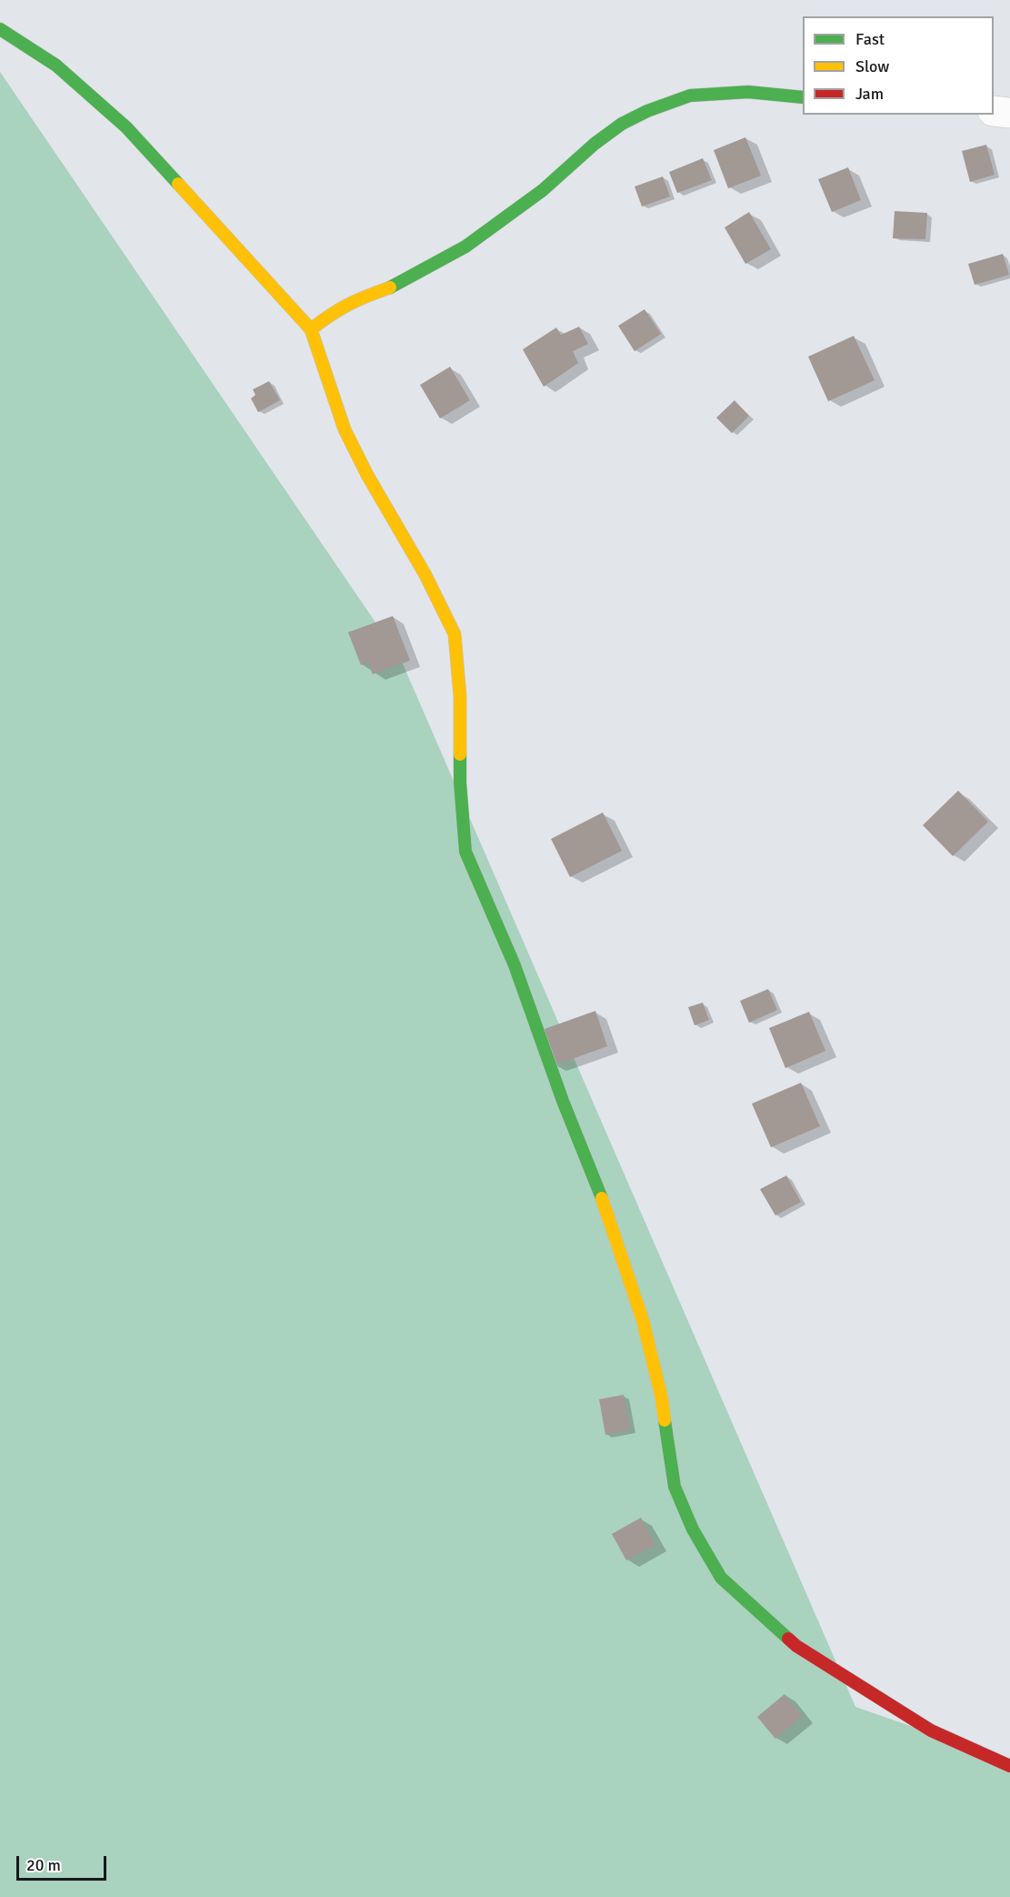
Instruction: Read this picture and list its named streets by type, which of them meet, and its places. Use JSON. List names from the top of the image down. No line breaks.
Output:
{"legend":["Fast","Slow","Jam"],"scale_bar":"20 m"}
